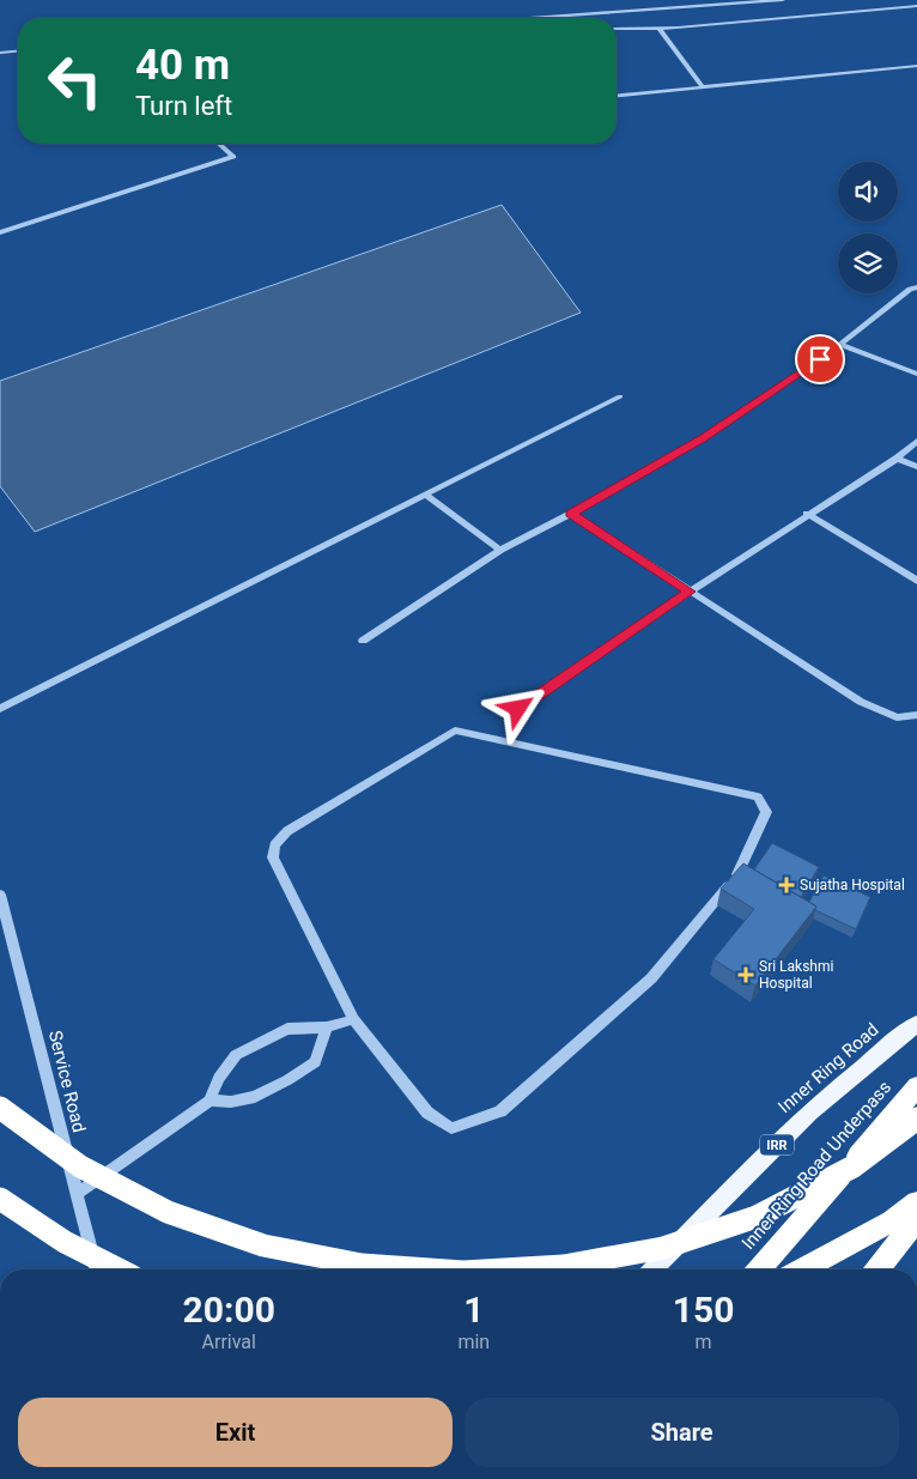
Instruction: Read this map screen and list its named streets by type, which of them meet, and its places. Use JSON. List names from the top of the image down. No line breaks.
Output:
{"streets":{"highway":["Inner Ring Road Underpass"],"main road":["Inner Ring Road","IRR"],"street":["Service Road"]},"places":{"health":["Sujatha Hospital","Sri Lakshmi Hospital"]},"page":{"turn":["40 m","Turn left"],"eta":["20:00","Arrival","1","min","150","m"],"buttons":["Exit","Share"]}}
